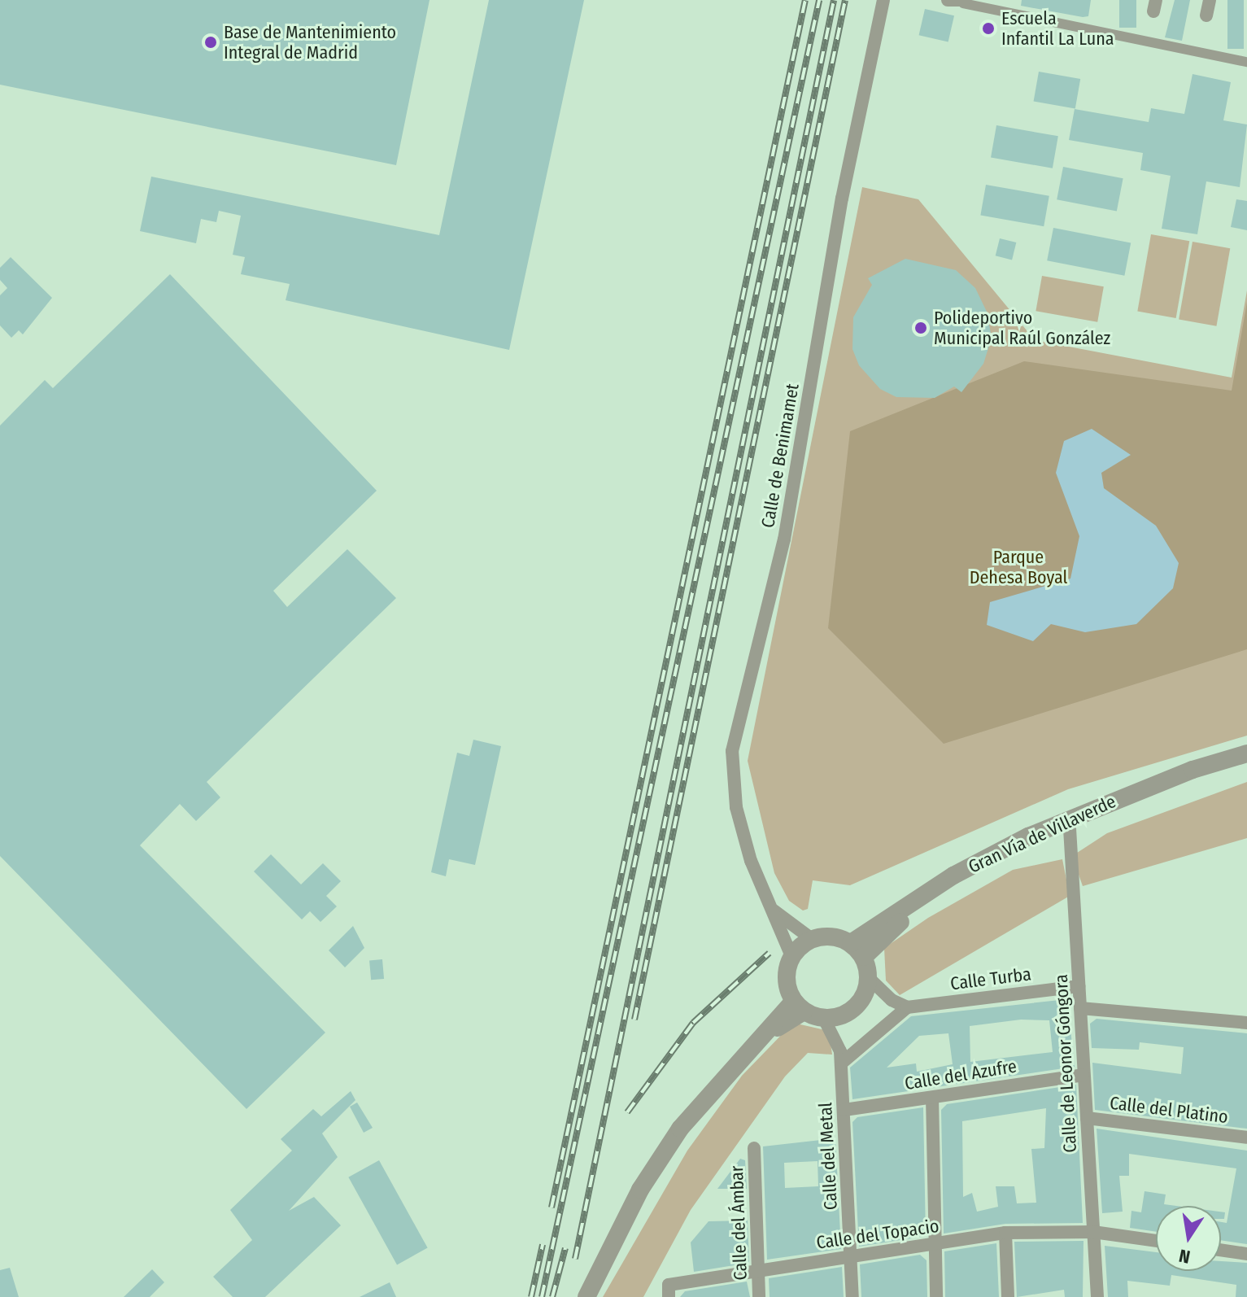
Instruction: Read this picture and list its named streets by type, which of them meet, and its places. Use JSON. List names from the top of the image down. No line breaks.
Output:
{"streets":{"street":["Calle de Benimamet","Gran Vía de Villaverde","Calle Turba","Calle de Leonor Góngora","Calle del Azufre","Calle del Platino","Calle del Metal","Calle del Ámbar","Calle del Topacio"]},"crossings":[["Calle de Benimamet","Gran Vía de Villaverde"],["Calle de Benimamet","Calle del Metal"],["Gran Vía de Villaverde","Calle de Leonor Góngora"],["Gran Vía de Villaverde","Calle del Metal"],["Calle Turba","Calle de Leonor Góngora"],["Calle de Leonor Góngora","Calle del Azufre"],["Calle de Leonor Góngora","Calle del Platino"],["Calle de Leonor Góngora","Calle del Topacio"],["Calle del Azufre","Calle del Metal"],["Calle del Metal","Calle del Topacio"],["Calle del Ámbar","Calle del Topacio"]],"parks":["Parque Dehesa Boyal"],"places":["Escuela Infantil La Luna","Base de Mantenimiento Integral de Madrid","Polideportivo Municipal Raúl González"],"north":"bottom"}
